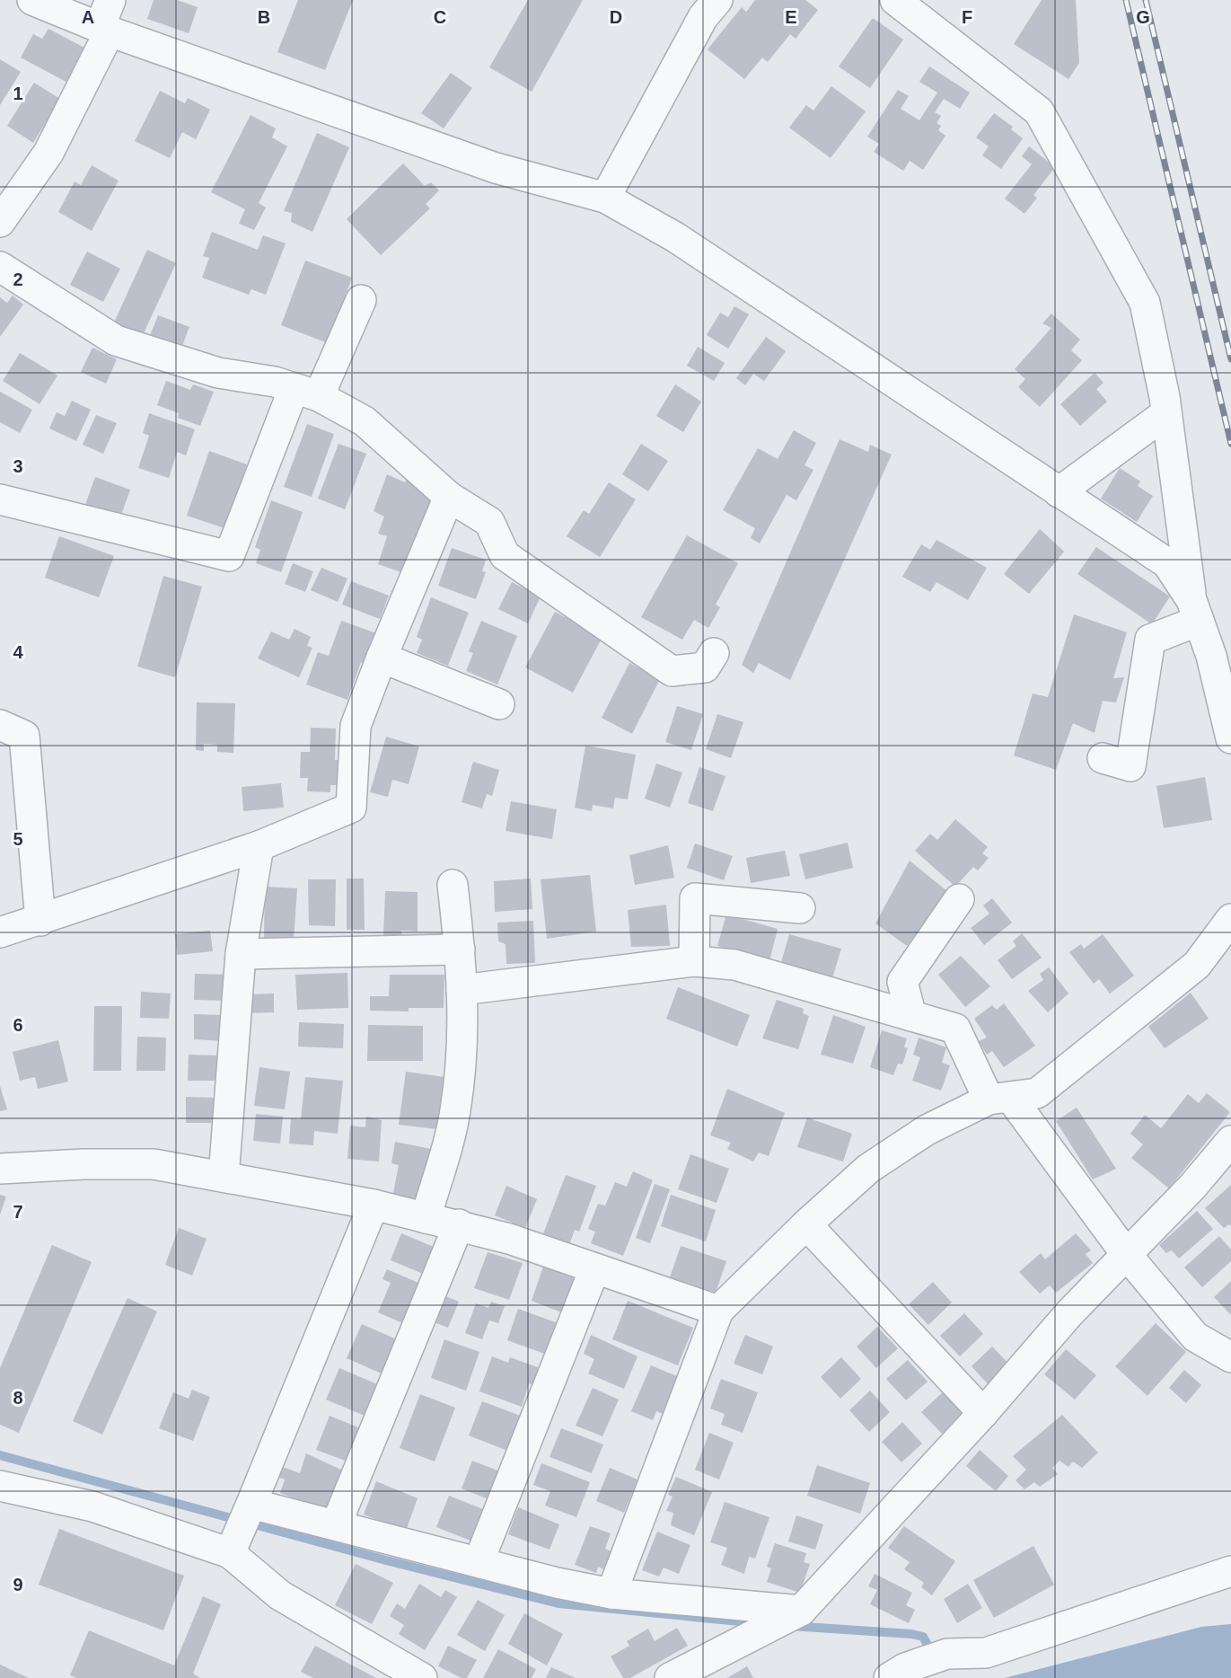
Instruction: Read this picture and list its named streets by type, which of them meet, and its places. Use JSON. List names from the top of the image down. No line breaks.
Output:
{"grid":{"columns":["A","B","C","D","E","F","G"],"rows":["1","2","3","4","5","6","7","8","9"]}}
